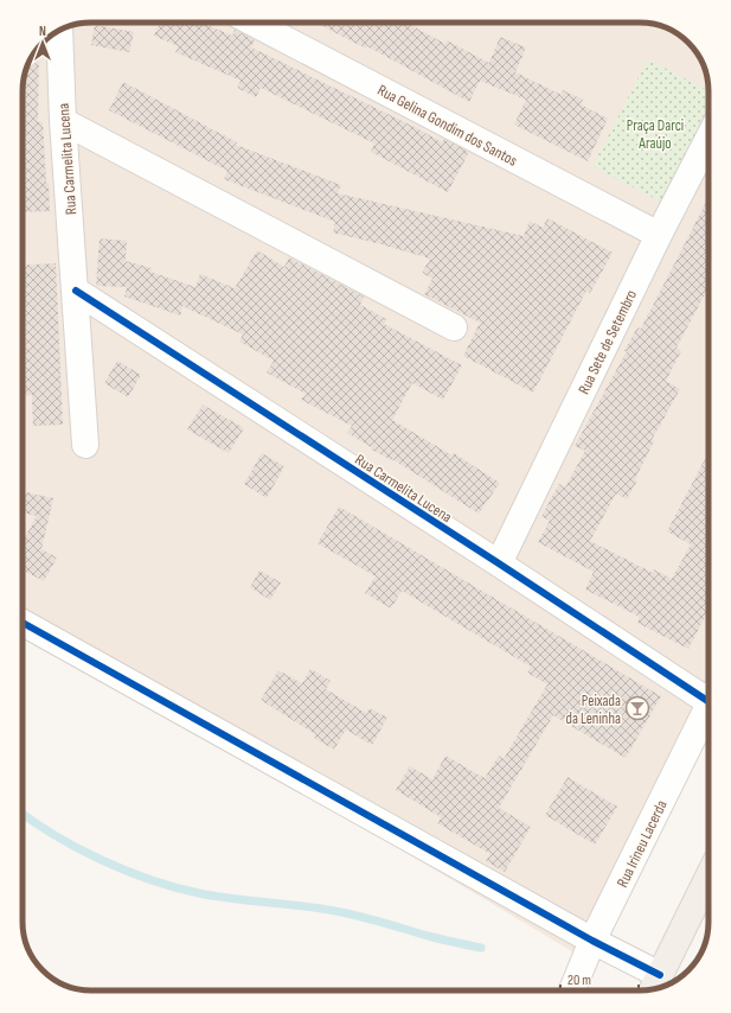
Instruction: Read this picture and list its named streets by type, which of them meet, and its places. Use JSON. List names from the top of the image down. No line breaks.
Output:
{"streets":{"street":["Rua Gelina Gondim dos Santos","Rua Carmelita Lucena","Rua Sete de Setembro","Rua Irineu Lacerda"]},"crossings":[["Rua Gelina Gondim dos Santos","Rua Sete de Setembro"],["Rua Carmelita Lucena","Rua Sete de Setembro"]],"parks":["Praça Darci Araújo"],"places":{"bar":["Peixada da Leninha"]},"scale_bar":"20 m","north":"top"}
